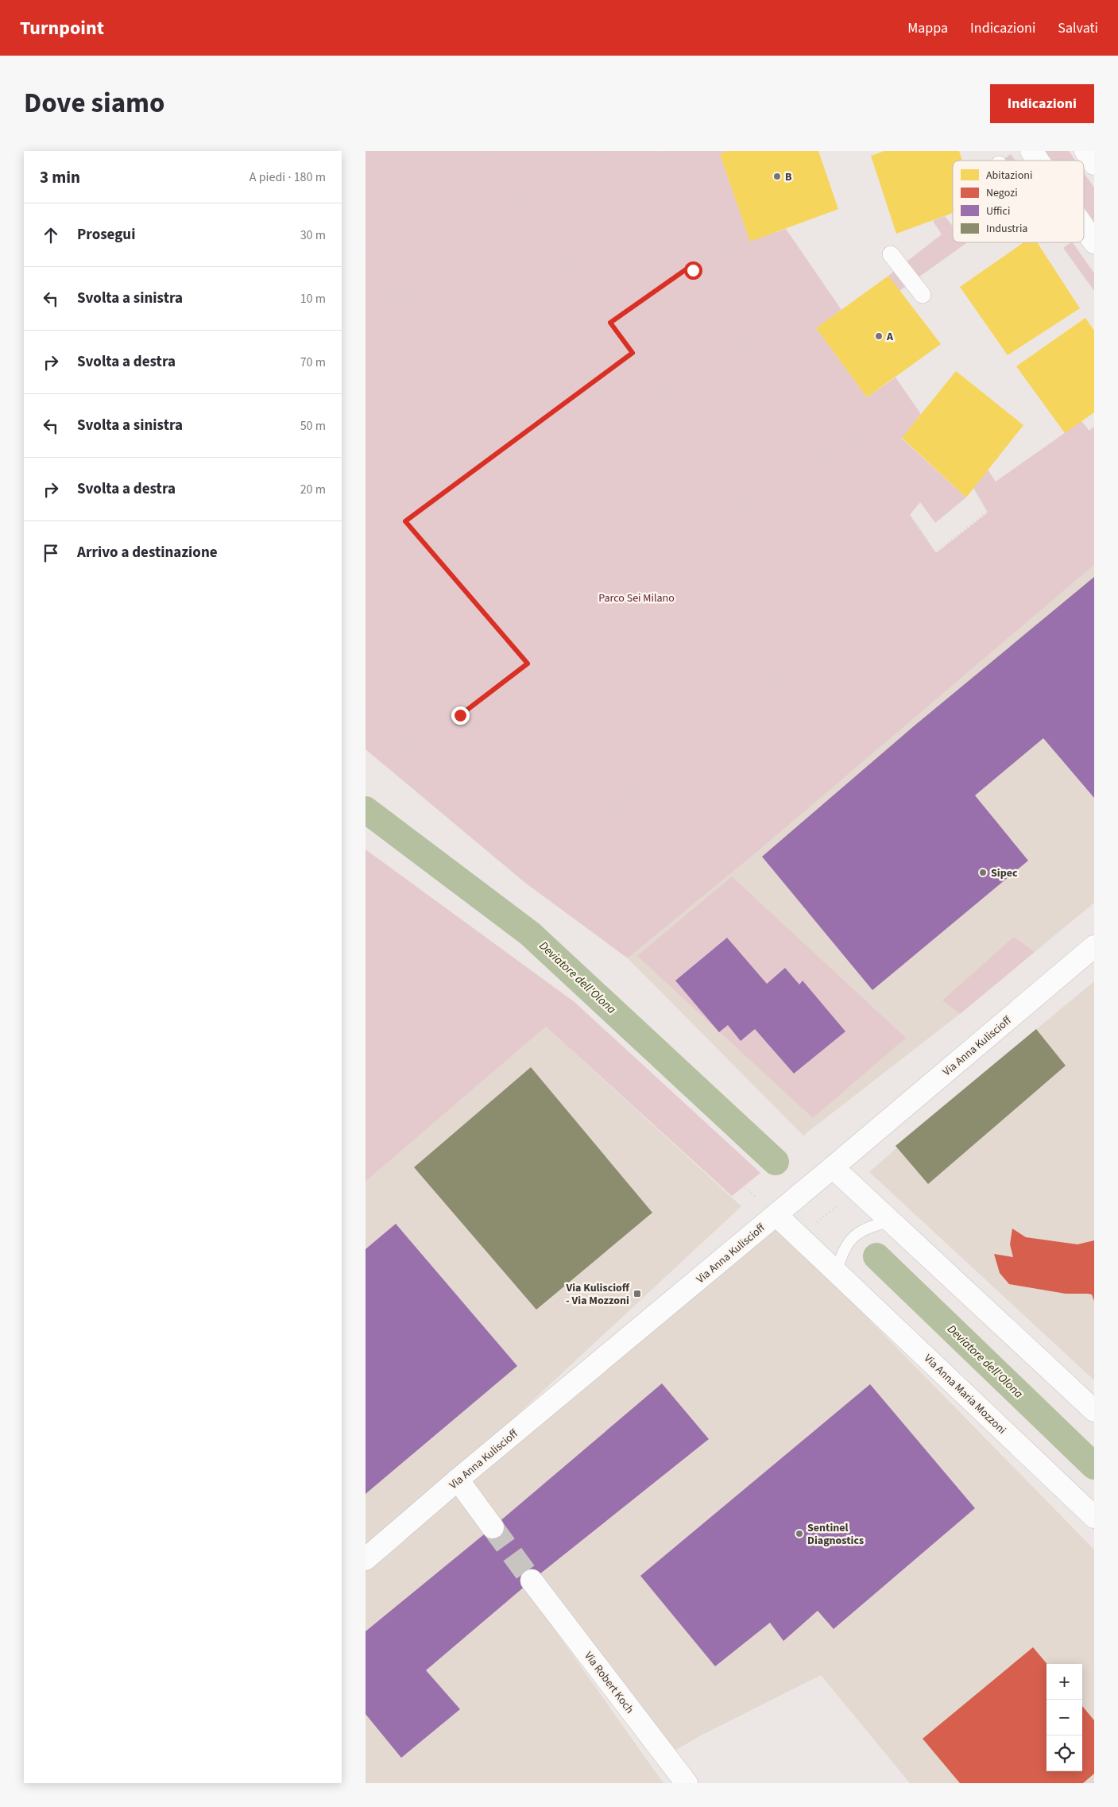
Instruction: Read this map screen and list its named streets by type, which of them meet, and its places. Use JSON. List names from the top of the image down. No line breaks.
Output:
{"streets":{"street":["Via Anna Kuliscioff","Via Anna Maria Mozzoni","Via Robert Koch"]},"crossings":[["Via Anna Kuliscioff","Via Anna Maria Mozzoni"]],"water":["Deviatore dell'Olona"],"parks":["Parco Sei Milano"],"places":{"other":["B","A","Sipec","Sentinel Diagnostics"],"transit":["Via Kuliscioff - Via Mozzoni"]},"legend":["Abitazioni","Negozi","Uffici","Industria"],"page":{"header":"Turnpoint","nav":["Mappa","Indicazioni","Salvati"],"title":"Dove siamo","buttons":"Indicazioni","heading":["3 min","A piedi · 180 m"],"list":[["Prosegui","30 m"],["Svolta a sinistra","10 m"],["Svolta a destra","70 m"],["Svolta a sinistra","50 m"],["Svolta a destra","20 m"],"Arrivo a destinazione"],"map_buttons":["+","−"]}}
